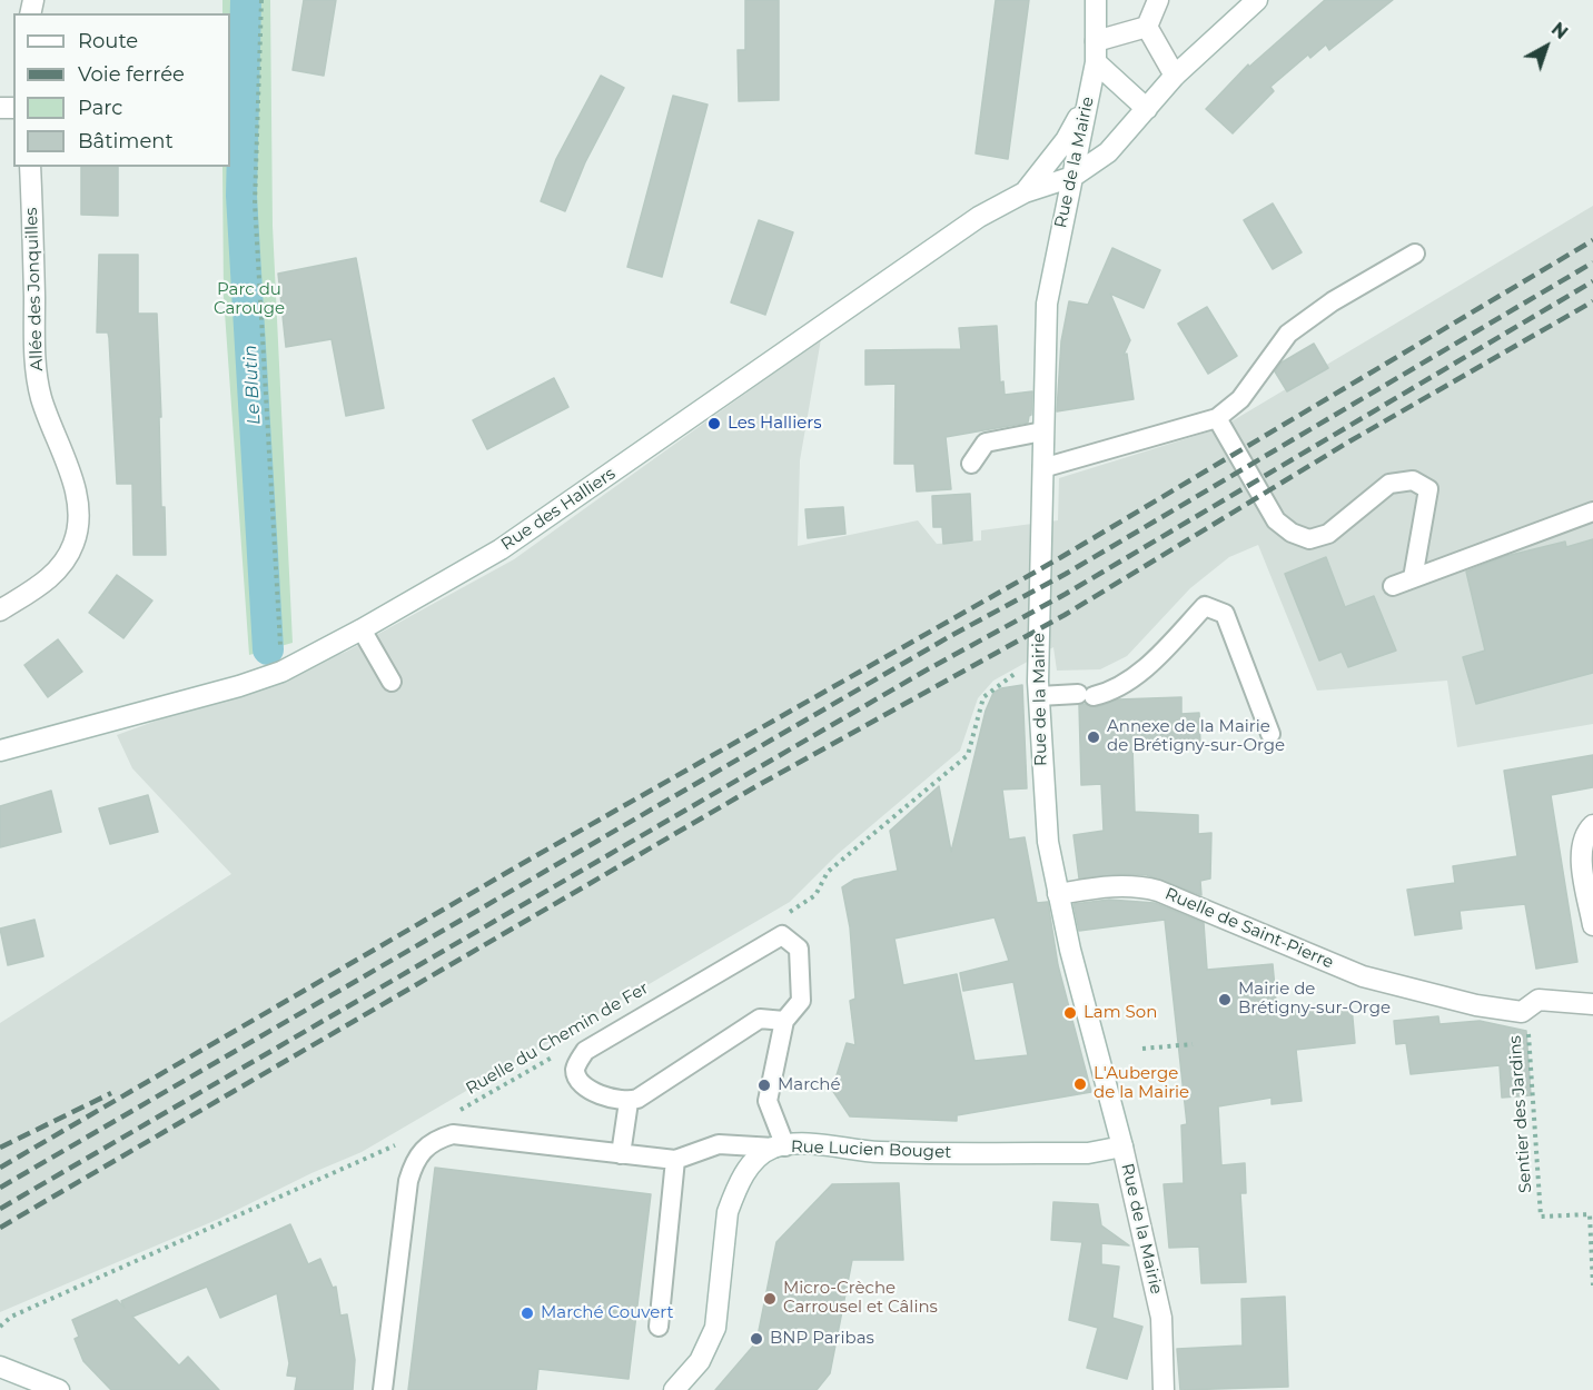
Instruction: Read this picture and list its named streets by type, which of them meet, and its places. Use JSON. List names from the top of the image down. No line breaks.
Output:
{"streets":{"main road":["Rue de la Mairie","Allée des Jonquilles","Rue des Halliers","Ruelle de Saint-Pierre","Rue Lucien Bouget"],"path":["Ruelle du Chemin de Fer","Sentier des Jardins"]},"crossings":[["Rue de la Mairie","Rue des Halliers"],["Rue de la Mairie","Ruelle de Saint-Pierre"],["Rue de la Mairie","Rue Lucien Bouget"],["Ruelle de Saint-Pierre","Sentier des Jardins"]],"water":["Le Blutin"],"parks":["Parc du Carouge"],"places":["Les Halliers","Annexe de la Mairie de Brétigny-sur-Orge","Mairie de Brétigny-sur-Orge","Lam Son","L'Auberge de la Mairie","Marché","Micro-Crèche Carrousel et Câlins","Marché Couvert","BNP Paribas"],"legend":["Route","Voie ferrée","Parc","Bâtiment"],"north":"top right"}
